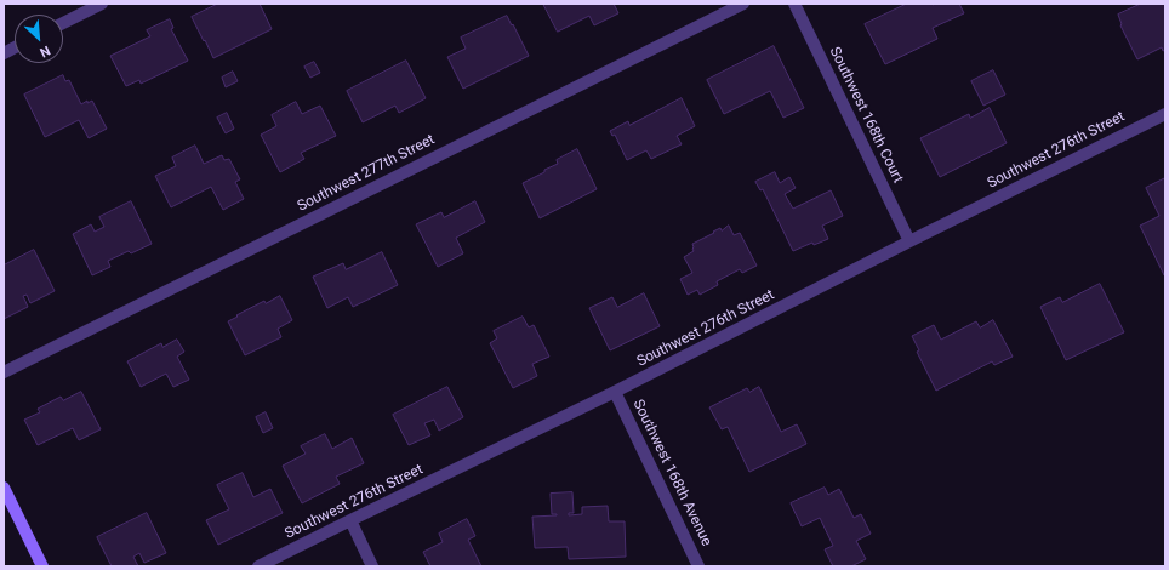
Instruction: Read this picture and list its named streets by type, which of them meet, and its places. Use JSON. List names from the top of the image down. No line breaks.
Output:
{"streets":{"street":["Southwest 168th Court","Southwest 276th Street","Southwest 277th Street","Southwest 168th Avenue"]},"crossings":[["Southwest 168th Court","Southwest 276th Street"],["Southwest 276th Street","Southwest 168th Avenue"]],"north":"bottom right"}
